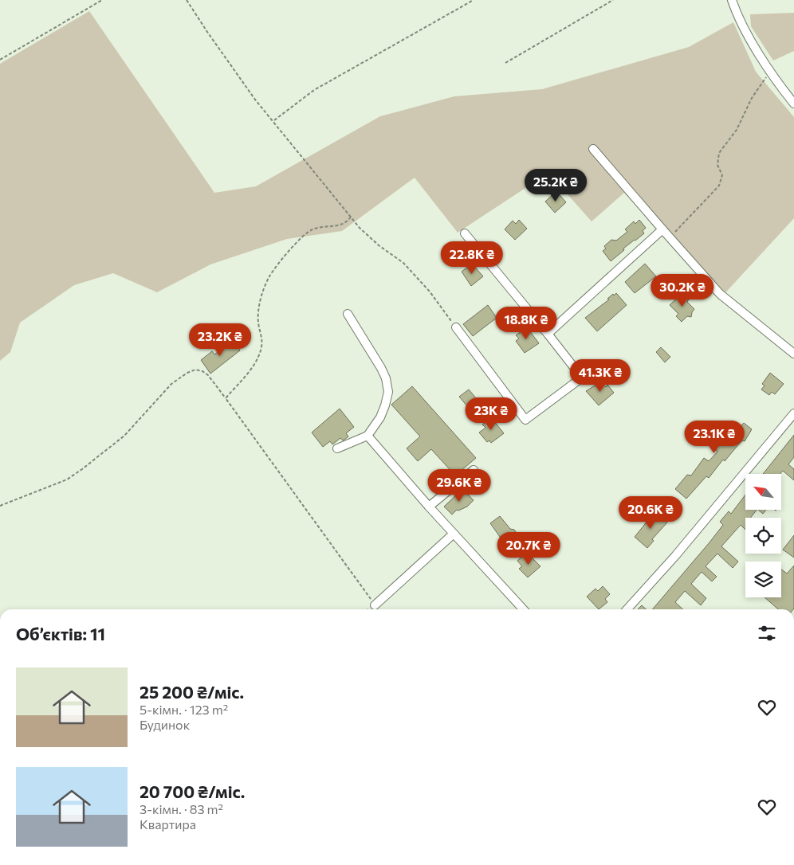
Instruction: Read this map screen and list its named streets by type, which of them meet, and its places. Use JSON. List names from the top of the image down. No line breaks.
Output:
{"north":"top left","page":{"price":["25.2K ₴","22.8K ₴","30.2K ₴","18.8K ₴","23.2K ₴","41.3K ₴","23K ₴","23.1K ₴","29.6K ₴","20.6K ₴","20.7K ₴"],"heading":"Об’єктів: 11","list":[{"name":"25 200 ₴/міс.","note":"5-кімн. · 123 m² · Будинок"},{"name":"20 700 ₴/міс.","note":"3-кімн. · 83 m² · Квартира"}]}}
